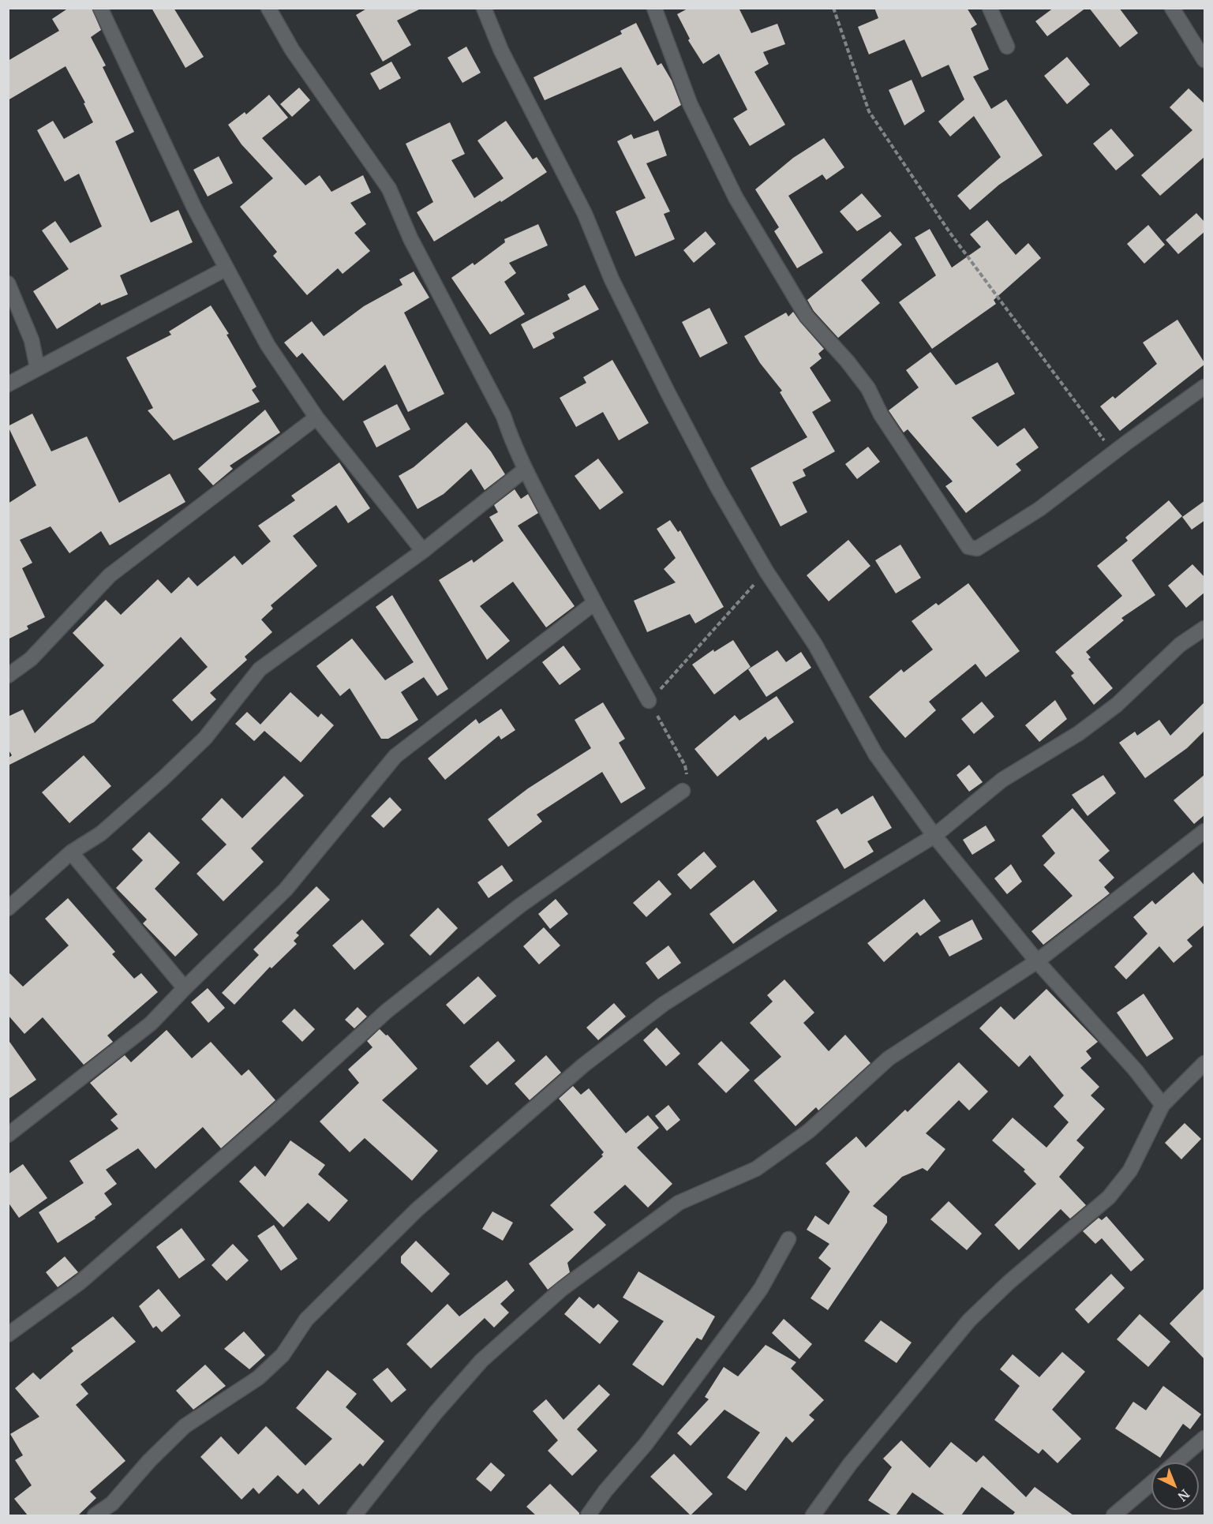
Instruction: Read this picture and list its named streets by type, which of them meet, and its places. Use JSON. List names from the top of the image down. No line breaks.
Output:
{"north":"bottom right"}
